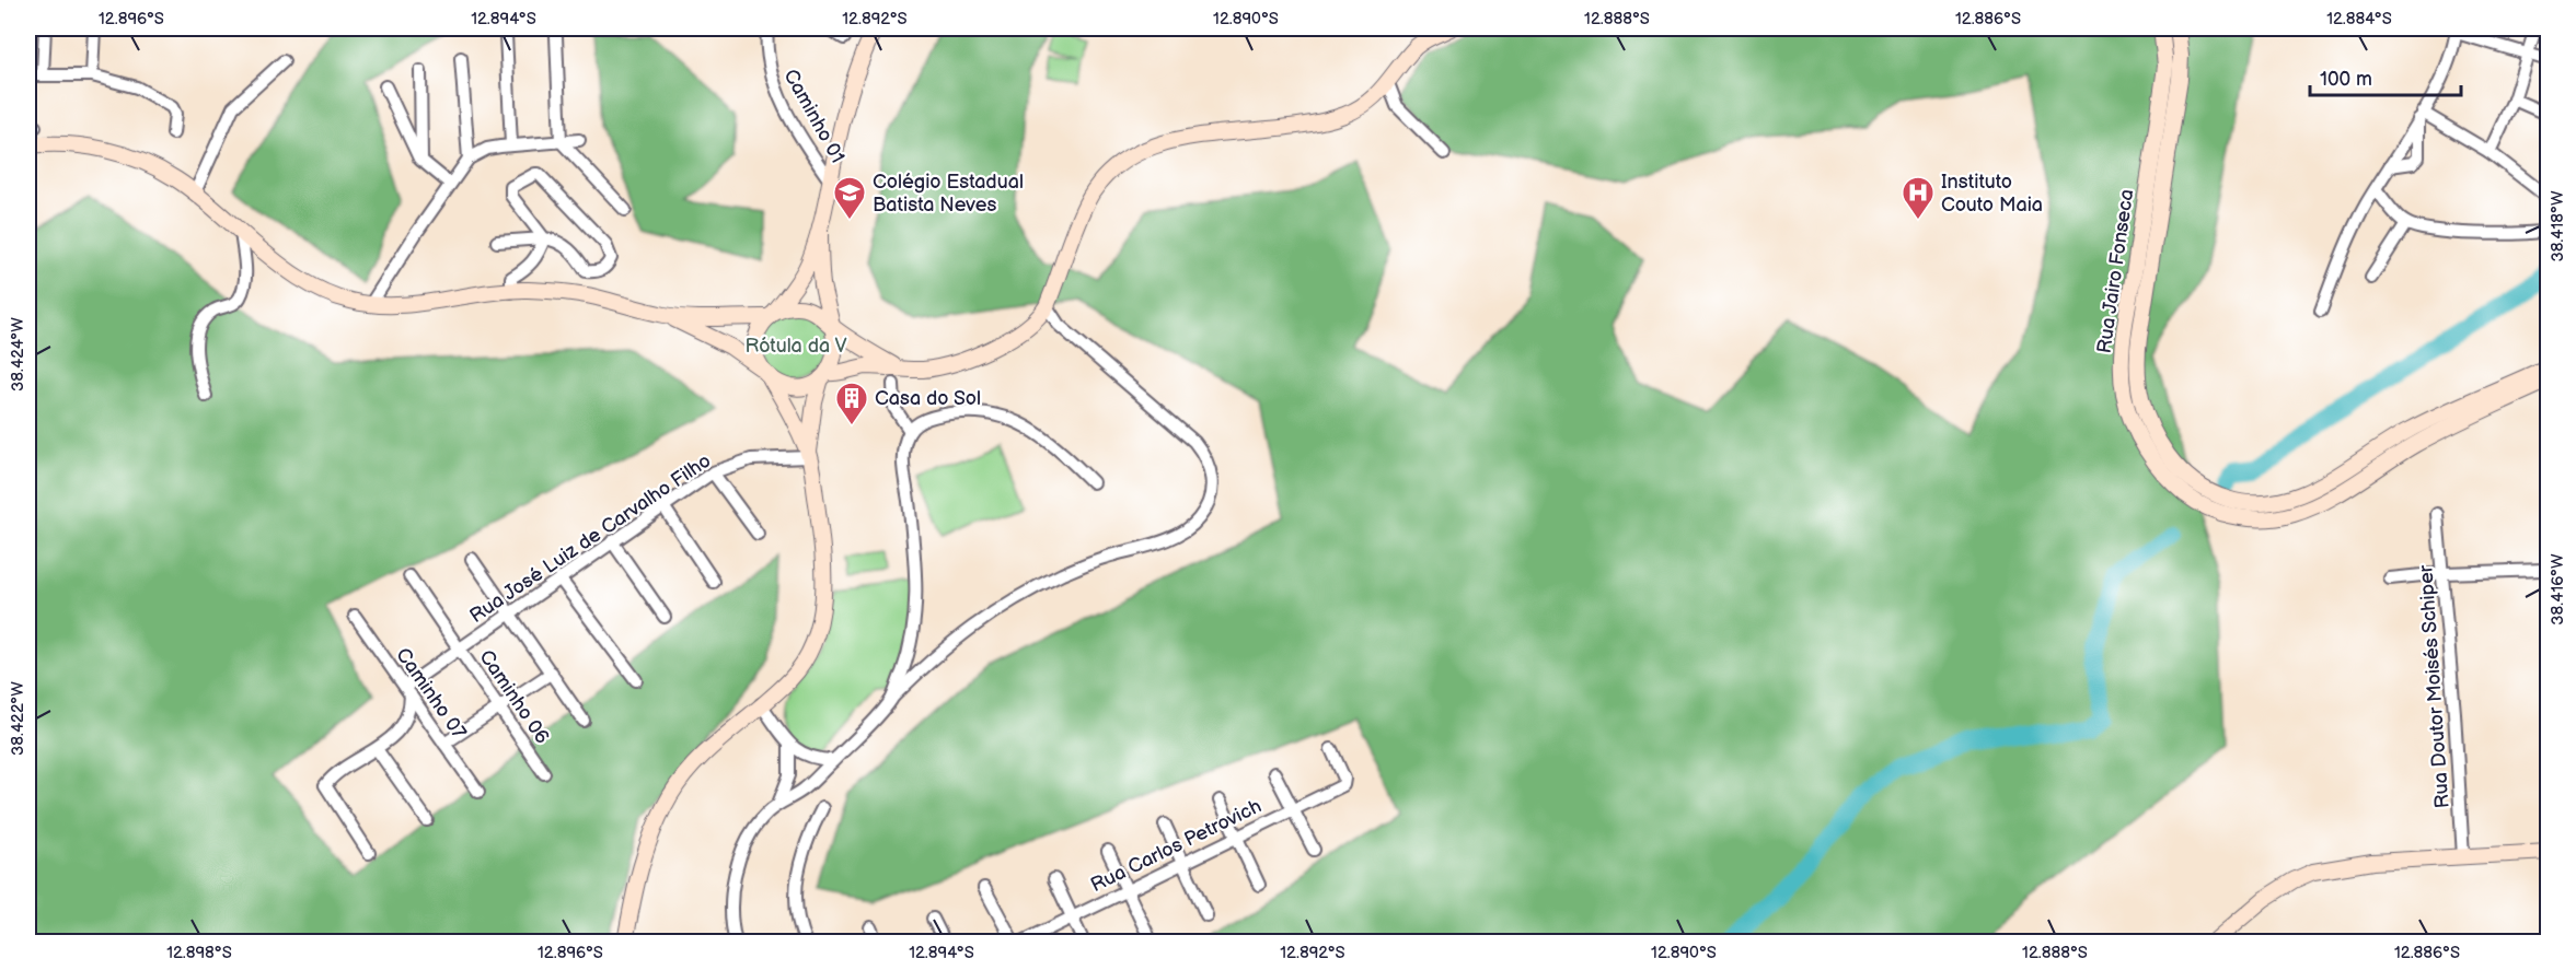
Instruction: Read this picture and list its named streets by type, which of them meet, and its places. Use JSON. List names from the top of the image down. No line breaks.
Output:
{"streets":{"main road":["Rua Jairo Fonseca"],"street":["Caminho 01","Rua José Luiz de Carvalho Filho","Rua Doutor Moisés Schiper","Caminho 07","Caminho 06","Rua Carlos Petrovich"]},"crossings":[["Rua José Luiz de Carvalho Filho","Caminho 07"],["Rua José Luiz de Carvalho Filho","Caminho 06"]],"parks":["Rótula da V"],"places":{"school or university":["Colégio Estadual Batista Neves"],"hospital":["Instituto Couto Maia"],"building":["Casa do Sol"]},"scale_bar":"100 m","coordinates":["12.896°S","12.894°S","12.892°S","12.890°S","12.888°S","12.886°S","12.884°S","38.418°W","38.424°W","38.416°W","38.422°W","12.898°S"]}
